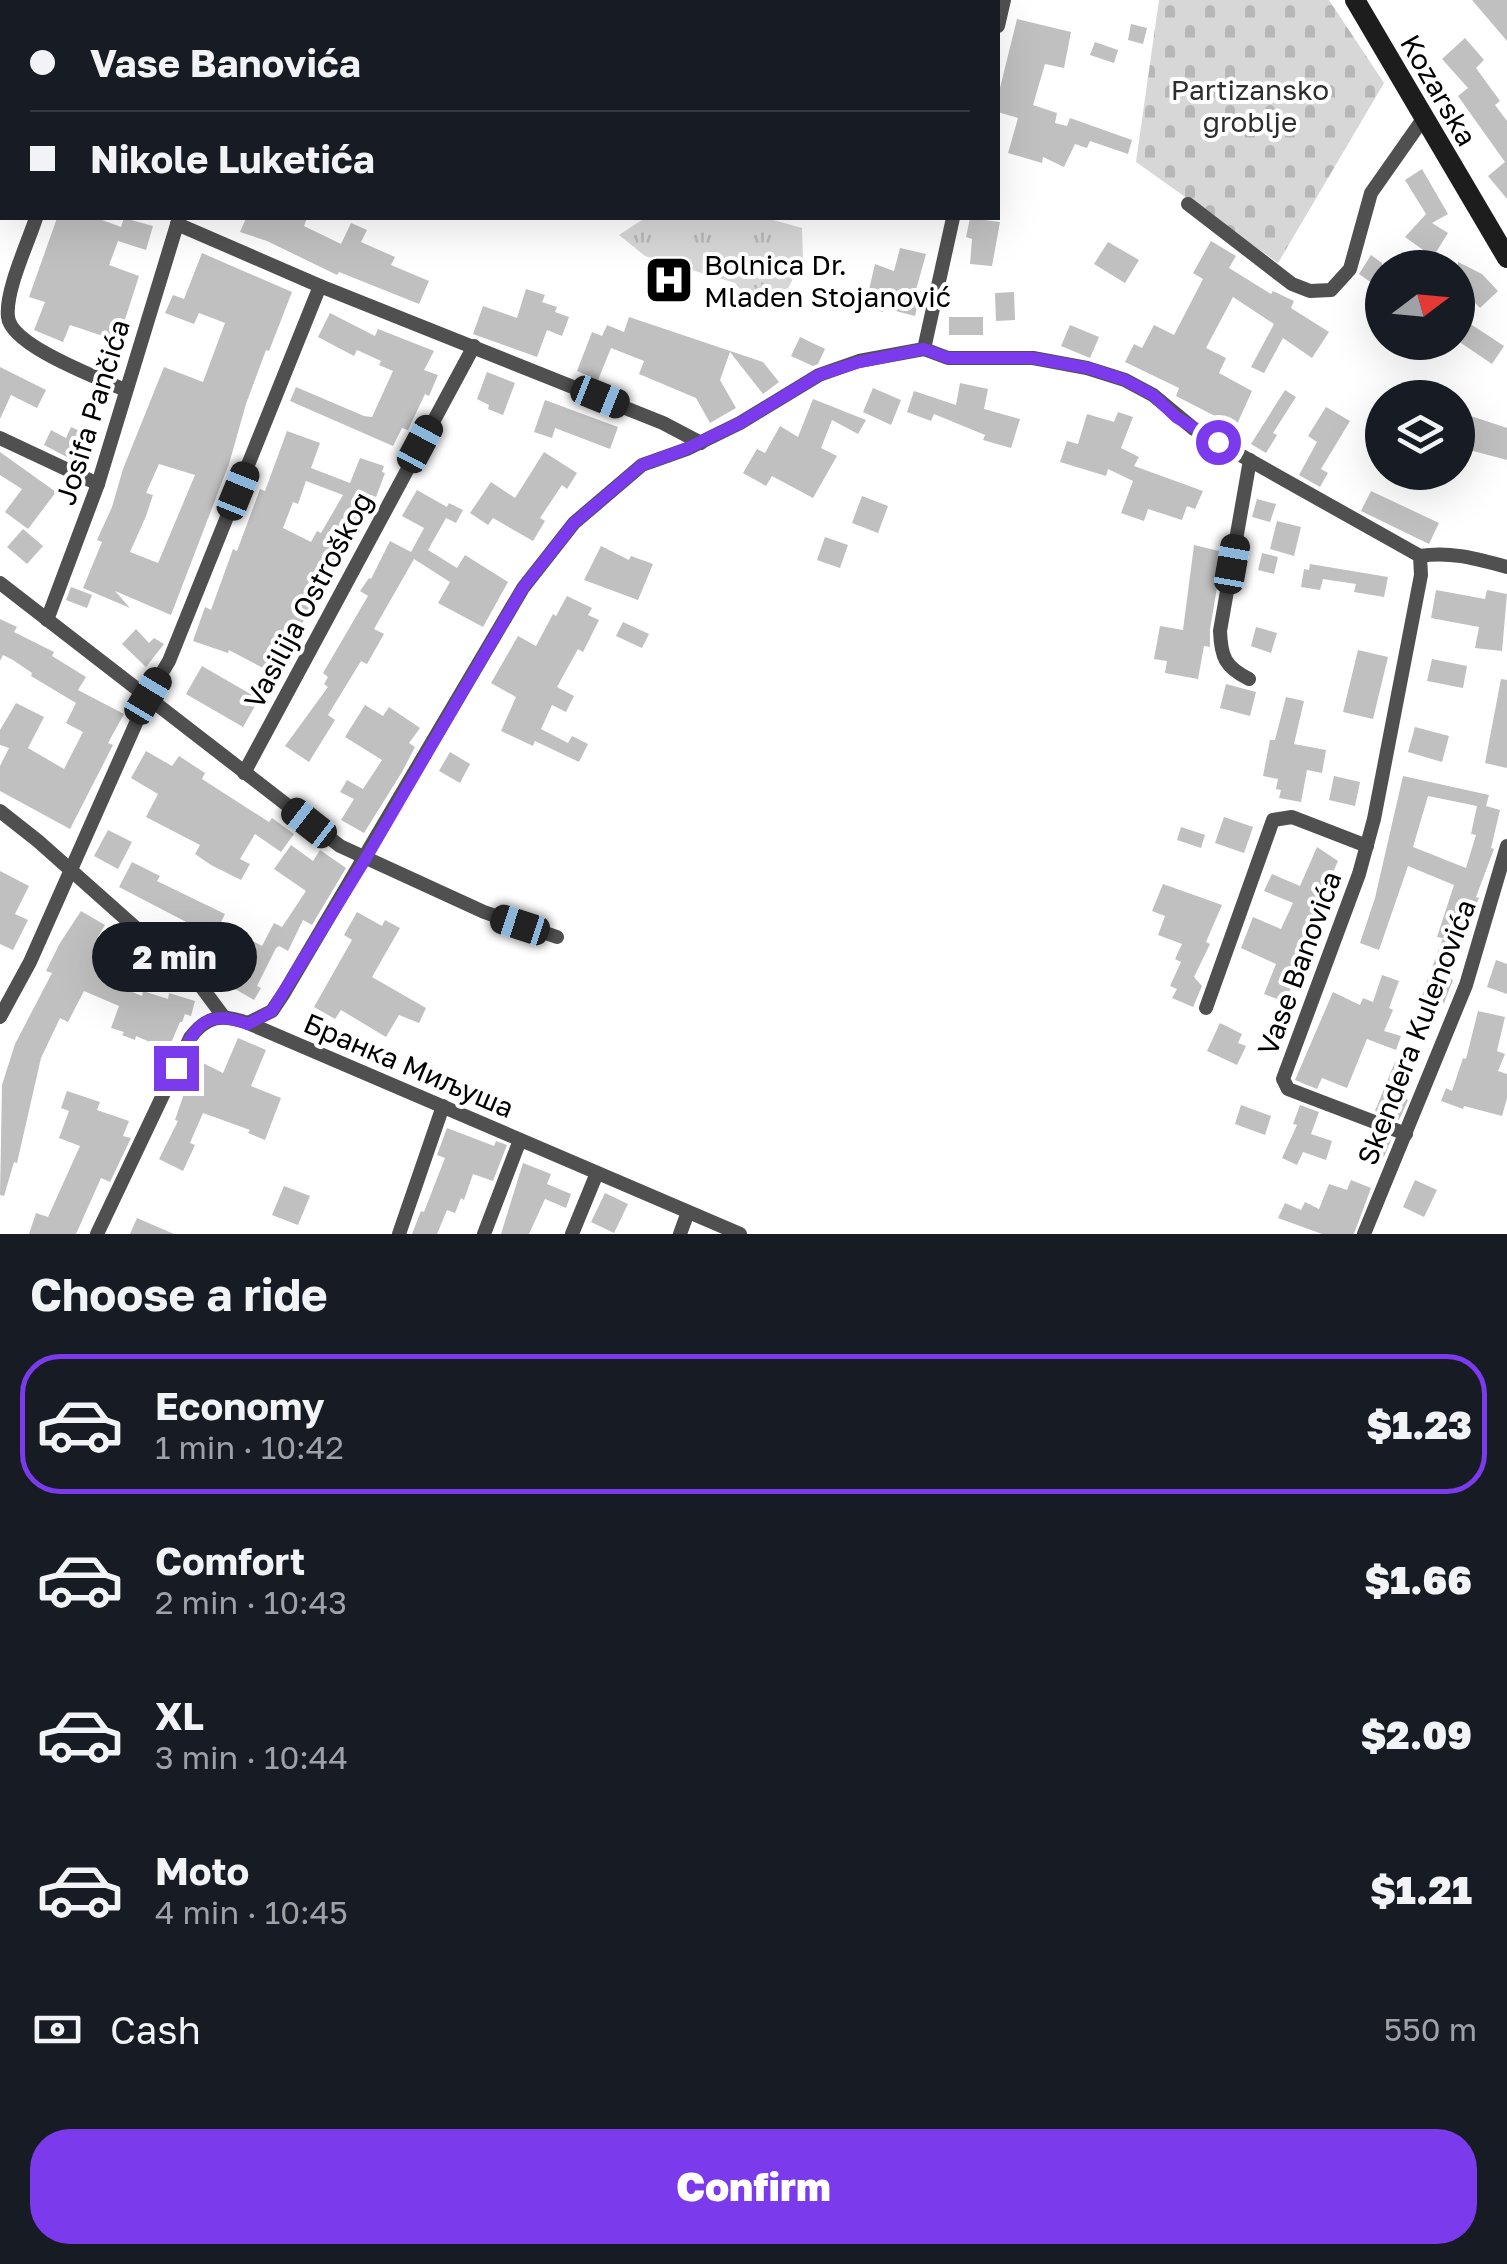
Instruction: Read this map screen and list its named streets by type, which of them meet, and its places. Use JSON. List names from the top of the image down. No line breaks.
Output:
{"streets":{"street":["Kozarska","Josifa Pančića","Vasilija Ostroškog","Vase Banovića","Skendera Kulenovića","Бранка Миљуша"]},"crossings":[["Vase Banovića","Skendera Kulenovića"]],"parks":["Partizansko groblje"],"places":{"hospital":["Bolnica Dr. Mladen Stojanović"]},"north":"right","page":{"banner":["Vase Banovića","Nikole Luketića"],"bubble":"2 min","heading":"Choose a ride","list":[{"name":"Economy","note":"1 min · 10:42","value":"$1.23"},{"name":"Comfort","note":"2 min · 10:43","value":"$1.66"},{"name":"XL","note":"3 min · 10:44","value":"$2.09"},{"name":"Moto","note":"4 min · 10:45","value":"$1.21"}],"pay":["Cash","550 m"],"buttons":"Confirm"}}
